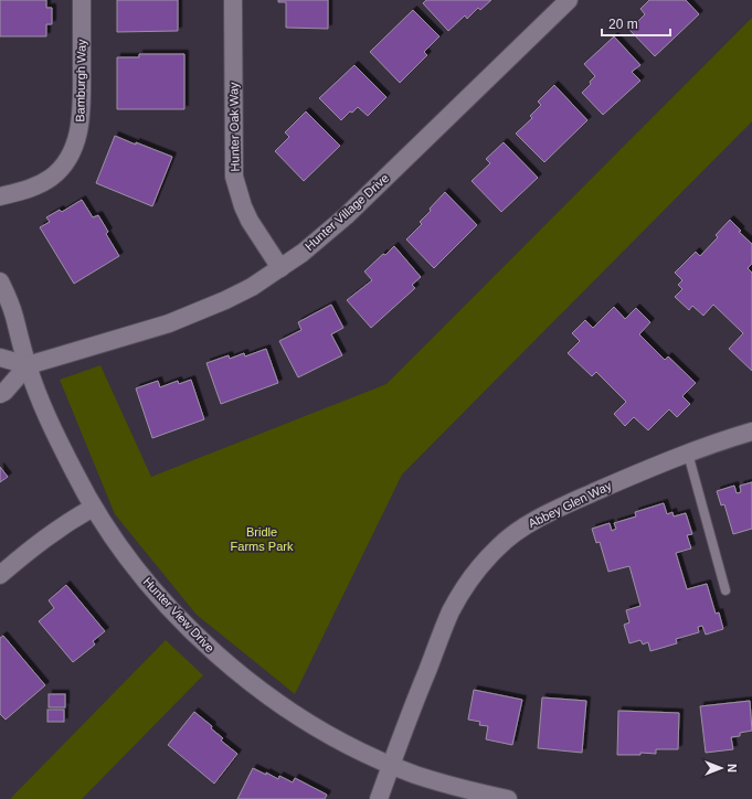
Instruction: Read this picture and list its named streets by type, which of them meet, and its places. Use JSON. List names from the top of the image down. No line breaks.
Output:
{"streets":{"street":["Bamburgh Way","Hunter Oak Way","Hunter Village Drive","Abbey Glen Way","Hunter View Drive"]},"crossings":[["Hunter Oak Way","Hunter Village Drive"],["Hunter Village Drive","Hunter View Drive"],["Abbey Glen Way","Hunter View Drive"]],"parks":["Bridle Farms Park"],"scale_bar":"20 m","north":"right"}
